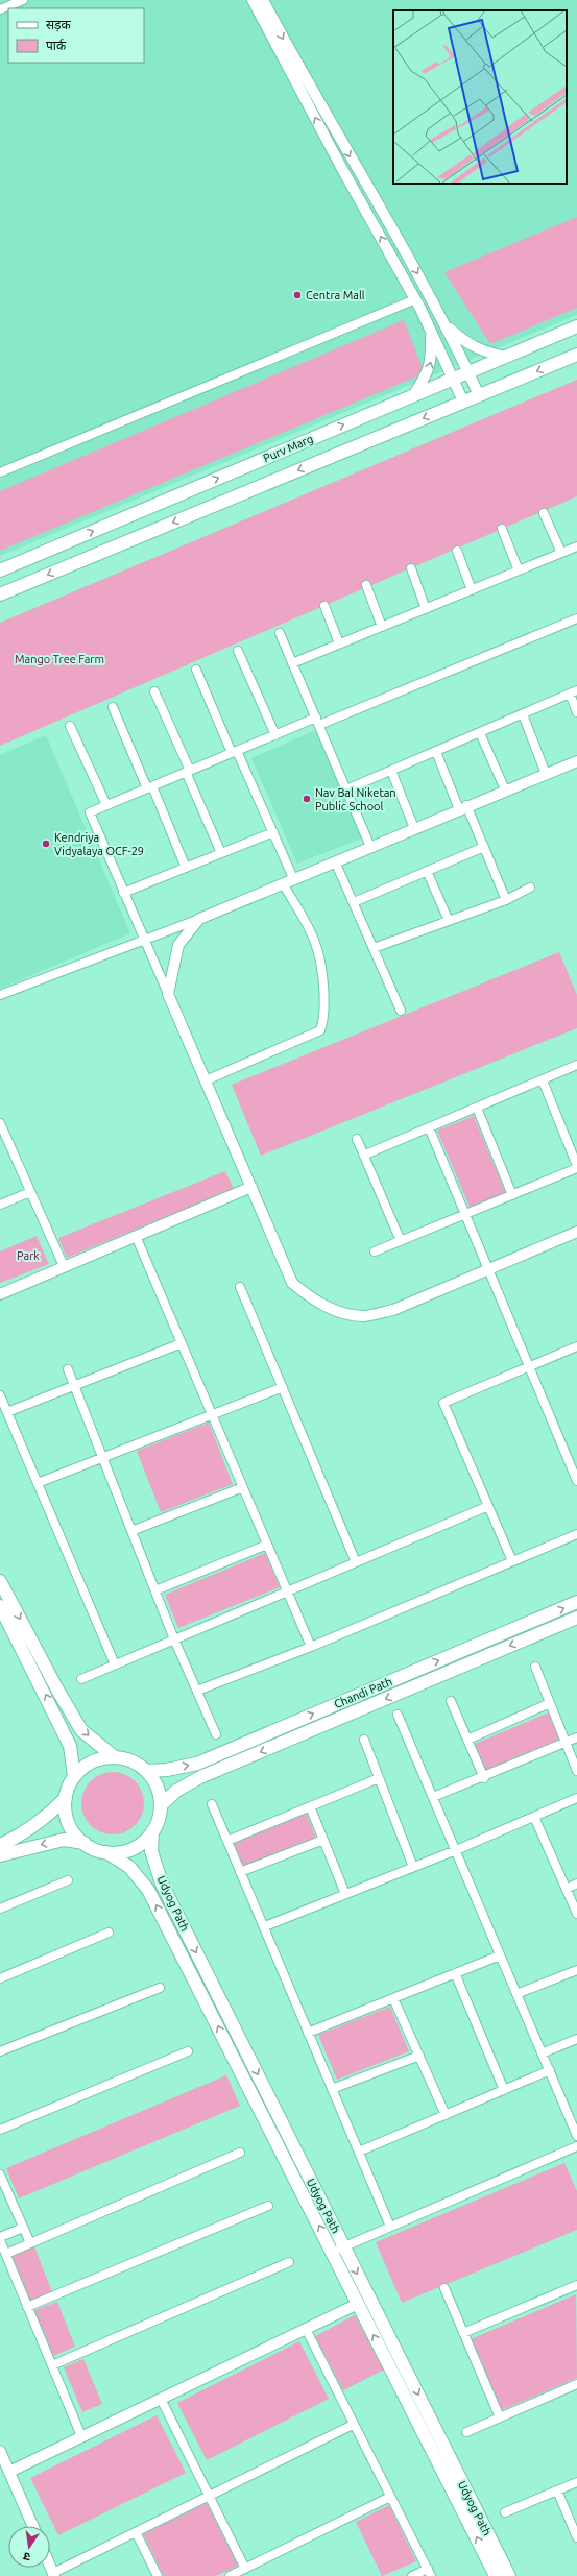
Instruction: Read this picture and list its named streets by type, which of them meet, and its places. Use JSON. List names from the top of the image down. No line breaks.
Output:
{"streets":{"main road":["Purv Marg","Chandi Path","Udyog Path"]},"crossings":[["Chandi Path","Udyog Path"]],"parks":["Mango Tree Farm","Park"],"places":["Centra Mall","Nav Bal Niketan Public School","Kendriya Vidyalaya OCF-29"],"legend":["सड़क","पार्क"],"north":"bottom"}
